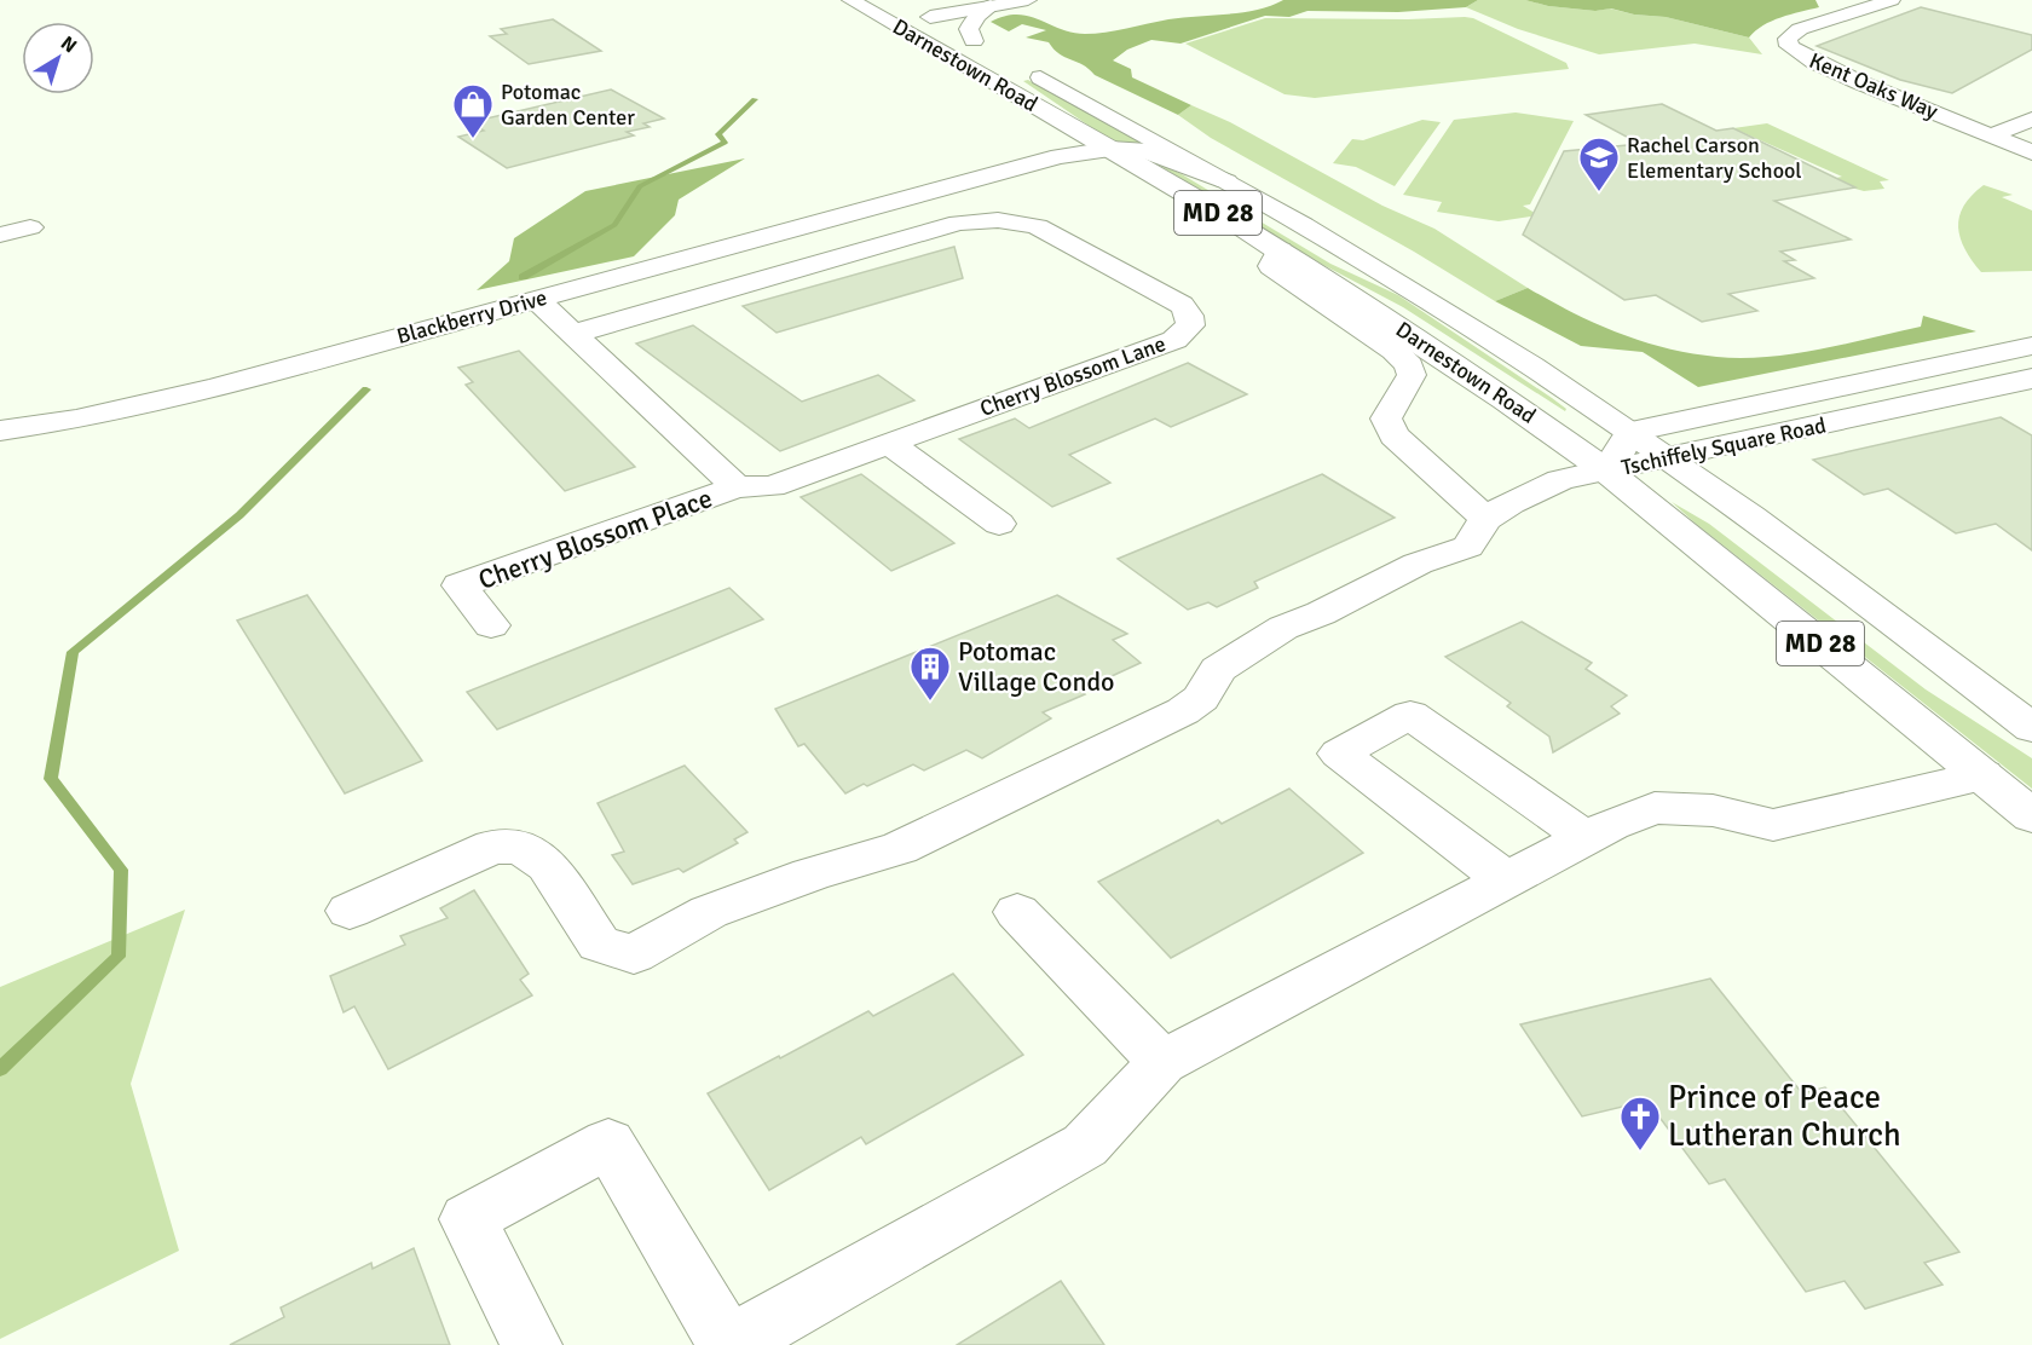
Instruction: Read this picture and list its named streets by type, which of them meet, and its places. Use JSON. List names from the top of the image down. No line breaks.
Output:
{"streets":{"street":["Darnestown Road","Kent Oaks Way","MD 28","Blackberry Drive","Cherry Blossom Lane","Tschiffely Square Road","Cherry Blossom Place"]},"crossings":[["Darnestown Road","Blackberry Drive"],["Darnestown Road","Tschiffely Square Road"],["Cherry Blossom Lane","Cherry Blossom Place"]],"places":{"shop":["Potomac Garden Center"],"school or university":["Rachel Carson Elementary School"],"building":["Potomac Village Condo"],"church":["Prince of Peace Lutheran Church"]},"north":"top right"}
